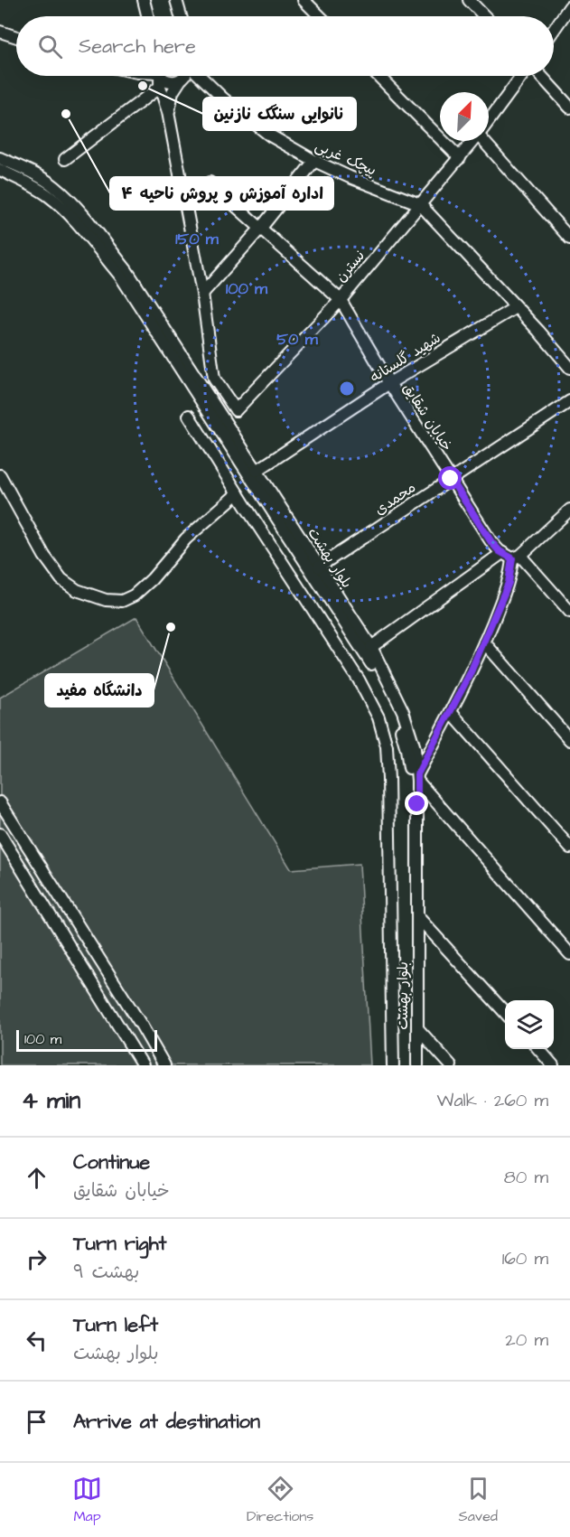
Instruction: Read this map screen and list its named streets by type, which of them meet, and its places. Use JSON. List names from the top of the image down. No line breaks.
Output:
{"streets":{"street":["پیچک غربی","نسترن","شهید گلستانه","خیابان شقایق","محمدی","بلوار بهشت"]},"crossings":[["پیچک غربی","نسترن"],["نسترن","خیابان شقایق"],["شهید گلستانه","خیابان شقایق"],["شهید گلستانه","بلوار بهشت"],["خیابان شقایق","محمدی"],["محمدی","بلوار بهشت"]],"places":["نانوایی سنگک نازنین","اداره آموزش و پروش ناحیه ۴","دانشگاه مفید"],"scale_bar":"100 m","north":"top right","page":{"search":"Search here","scale":"100 m","heading":["4 min","Walk · 260 m"],"list":[["Continue","خیابان شقایق","80 m"],["Turn right","بهشت ۹","160 m"],["Turn left","بلوار بهشت","20 m"],"Arrive at destination"],"nav":["Map","Directions","Saved"]},"rings":["150 m","100 m","50 m"]}
